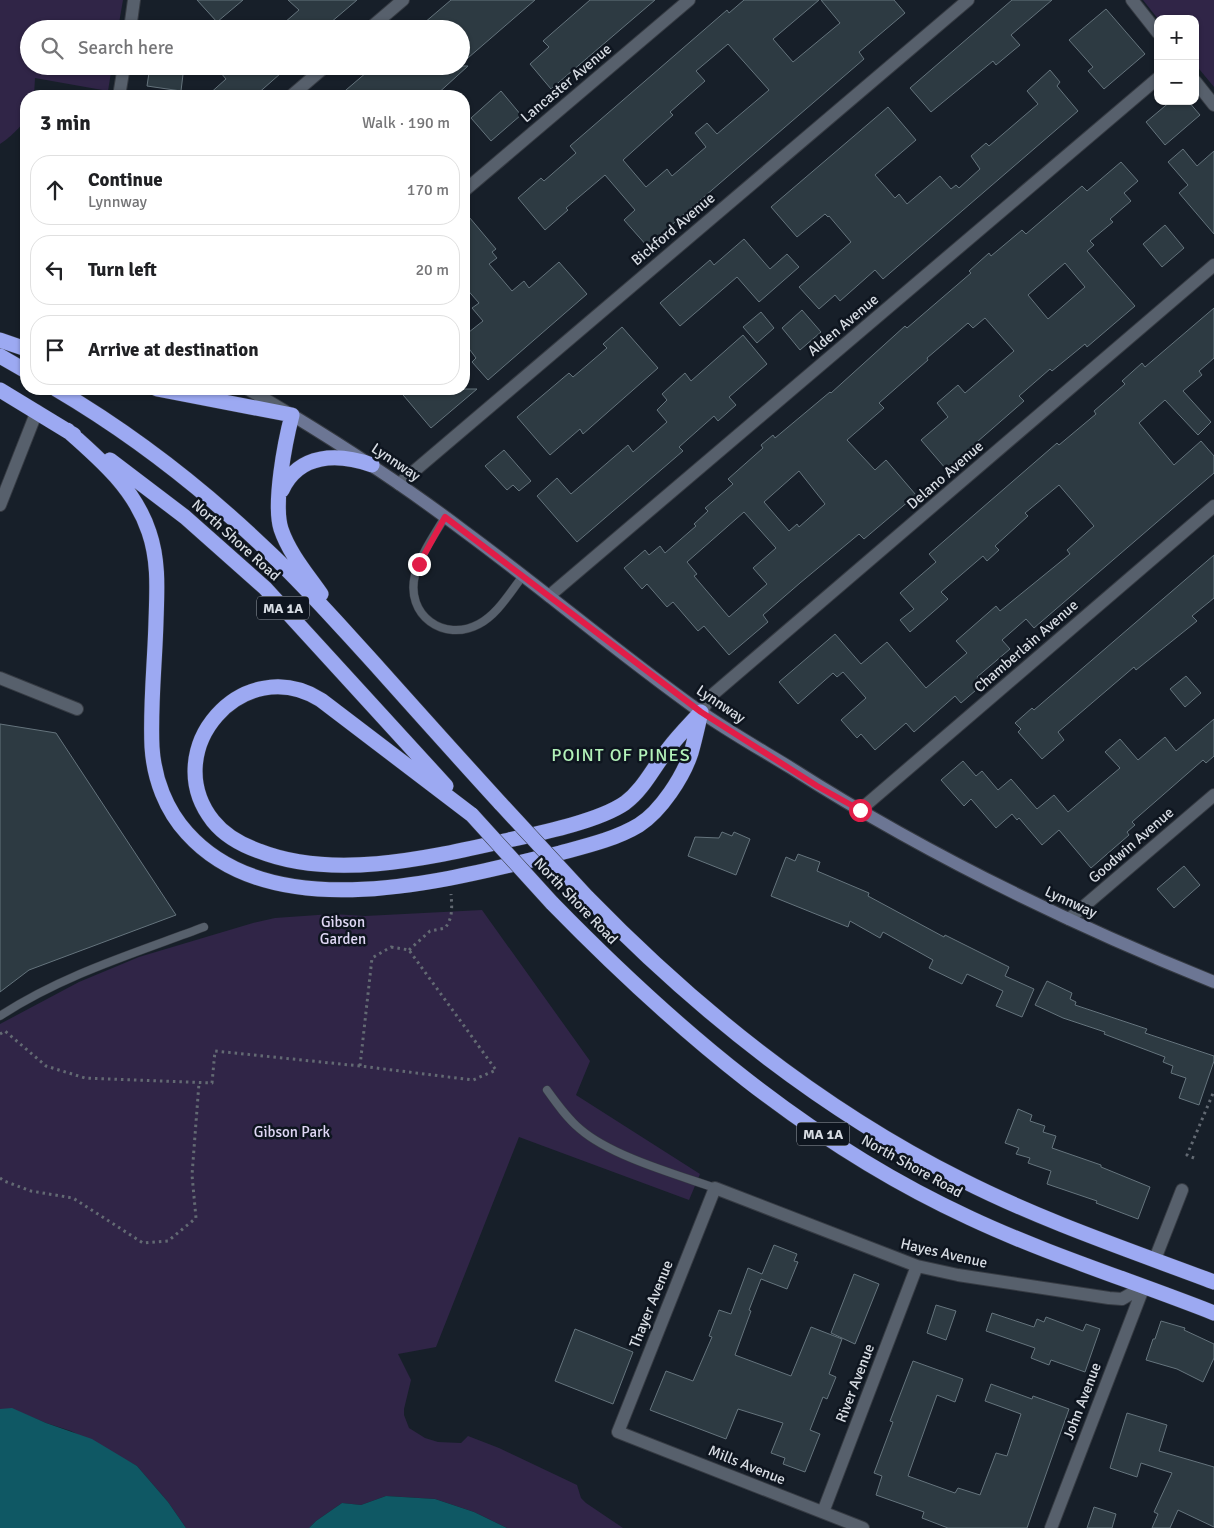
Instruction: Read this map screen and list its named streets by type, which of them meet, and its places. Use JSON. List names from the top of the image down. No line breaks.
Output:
{"streets":{"highway":["North Shore Road","MA 1A"],"main road":["Lynnway"],"street":["Lancaster Avenue","Bickford Avenue","Alden Avenue","Delano Avenue","Chamberlain Avenue","Goodwin Avenue","Hayes Avenue","Thayer Avenue","River Avenue","John Avenue","Mills Avenue"]},"crossings":[["Bickford Avenue","Lynnway"],["Alden Avenue","Lynnway"],["Lynnway","Delano Avenue"],["Lynnway","Chamberlain Avenue"],["Lynnway","Goodwin Avenue"],["North Shore Road","Hayes Avenue"],["North Shore Road","John Avenue"],["Hayes Avenue","Thayer Avenue"],["Hayes Avenue","River Avenue"],["Hayes Avenue","John Avenue"],["Thayer Avenue","Mills Avenue"],["River Avenue","Mills Avenue"]],"districts":["POINT OF PINES"],"parks":["Gibson Garden","Gibson Park"],"page":{"map_buttons":["+","−"],"search":"Search here","heading":["3 min","Walk · 190 m"],"list":[["Continue","Lynnway","170 m"],["Turn left","20 m"],"Arrive at destination"]}}
